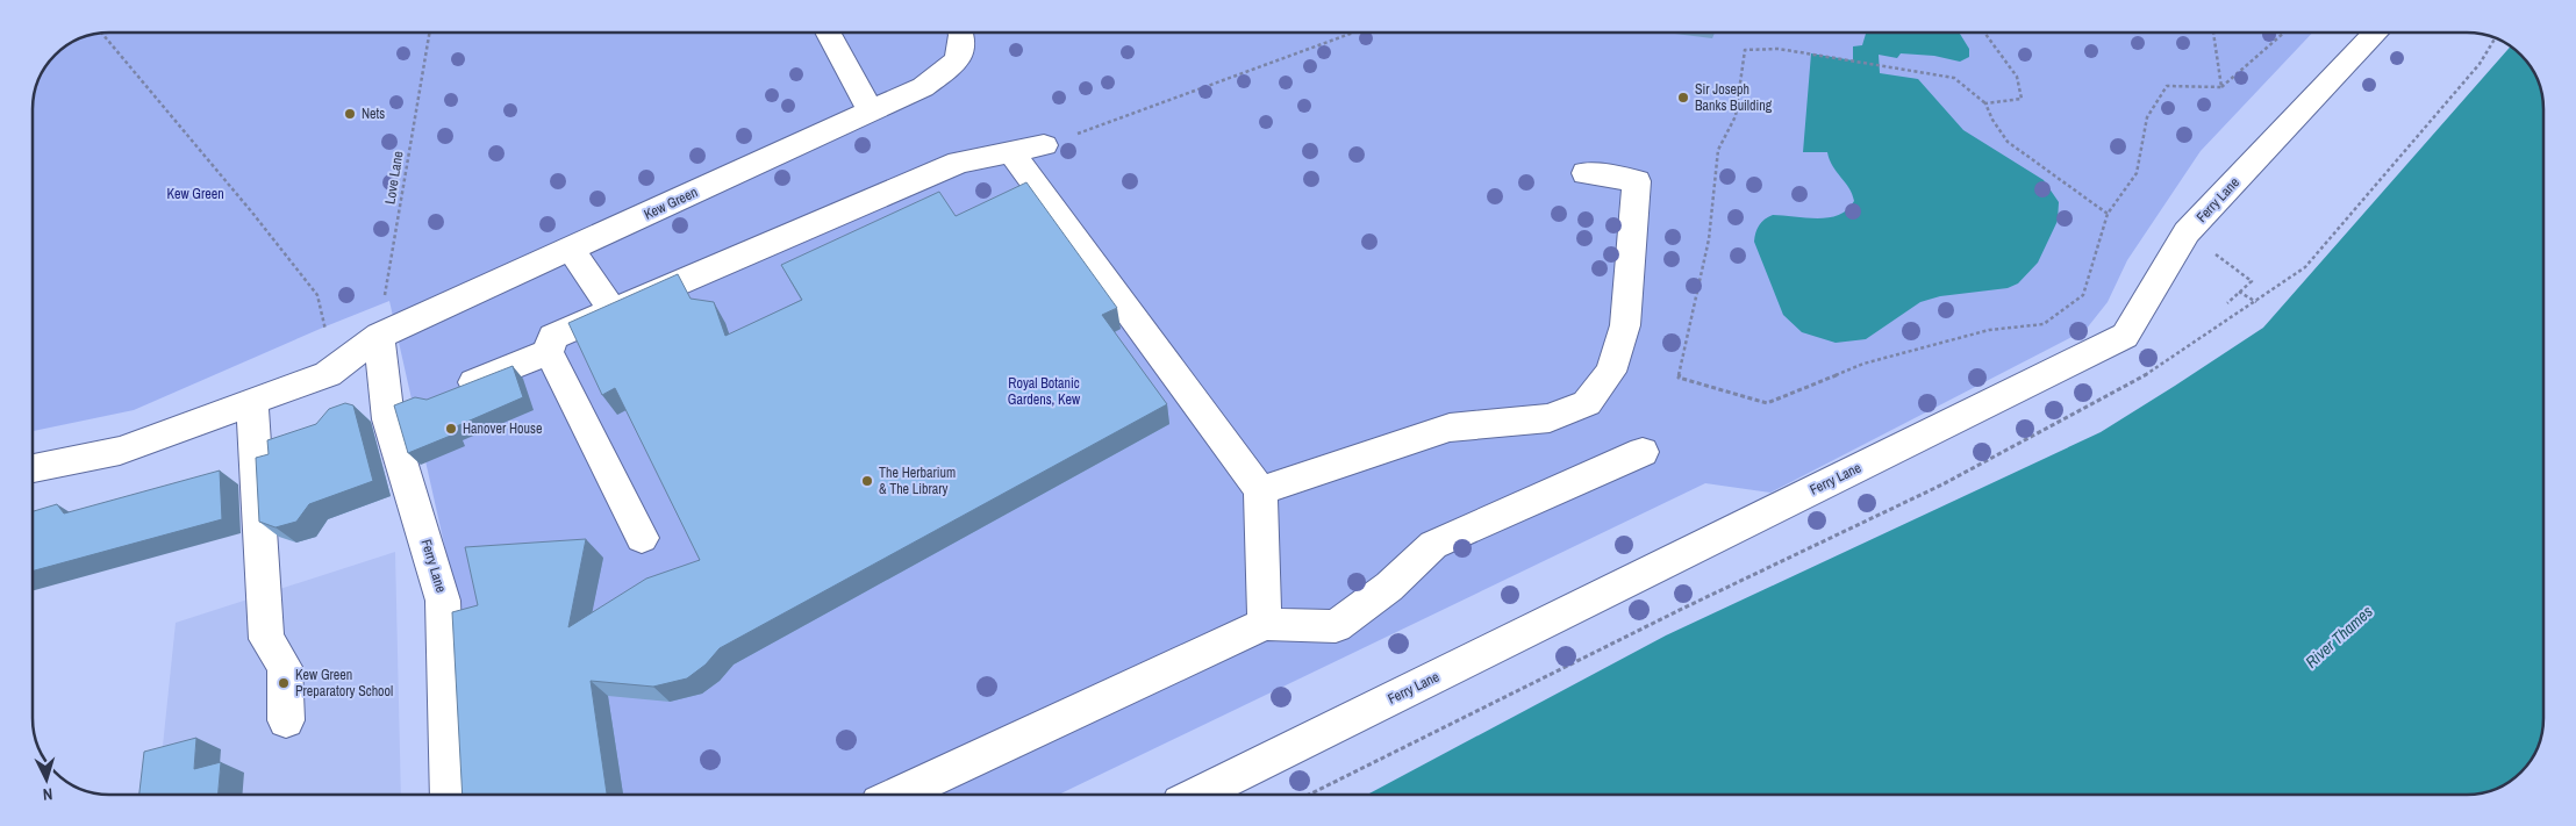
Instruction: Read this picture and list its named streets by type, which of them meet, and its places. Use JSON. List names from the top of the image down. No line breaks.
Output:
{"streets":{"street":["Ferry Lane","Kew Green"],"path":["Love Lane"]},"crossings":[["Love Lane","Ferry Lane"],["Love Lane","Kew Green"],["Ferry Lane","Kew Green"]],"water":["River Thames"],"parks":["Kew Green","Royal Botanic Gardens, Kew"],"places":["Sir Joseph Banks Building","Nets","Hanover House","The Herbarium & The Library","Kew Green Preparatory School"],"north":"bottom"}
